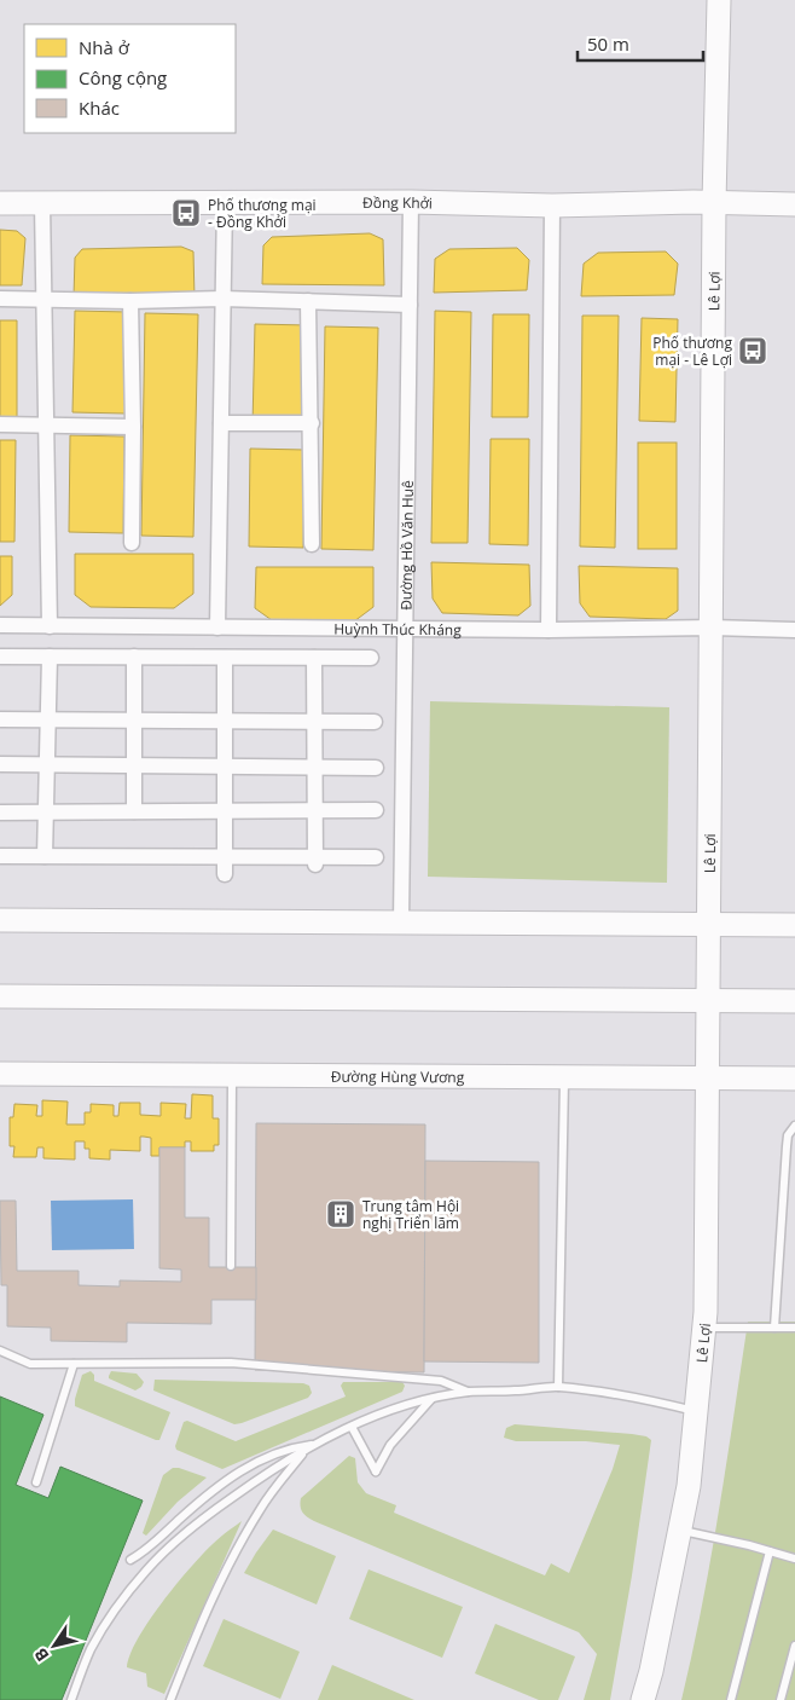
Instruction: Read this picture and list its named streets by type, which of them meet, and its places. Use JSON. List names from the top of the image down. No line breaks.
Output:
{"streets":{"main road":["Đồng Khởi","Lê Lợi","Đường Hùng Vương"],"street":["Đường Hồ Văn Huê","Huỳnh Thúc Kháng"]},"crossings":[["Đồng Khởi","Lê Lợi"],["Đồng Khởi","Đường Hồ Văn Huê"],["Lê Lợi","Huỳnh Thúc Kháng"],["Lê Lợi","Đường Hùng Vương"],["Đường Hồ Văn Huê","Huỳnh Thúc Kháng"]],"places":{"bus stop":["Phố thương mại - Đồng Khởi","Phố thương mại - Lê Lợi"],"building":["Trung tâm Hội nghị Triển lãm"]},"legend":["Nhà ở","Công cộng","Khác"],"scale_bar":"50 m","north":"bottom left"}
